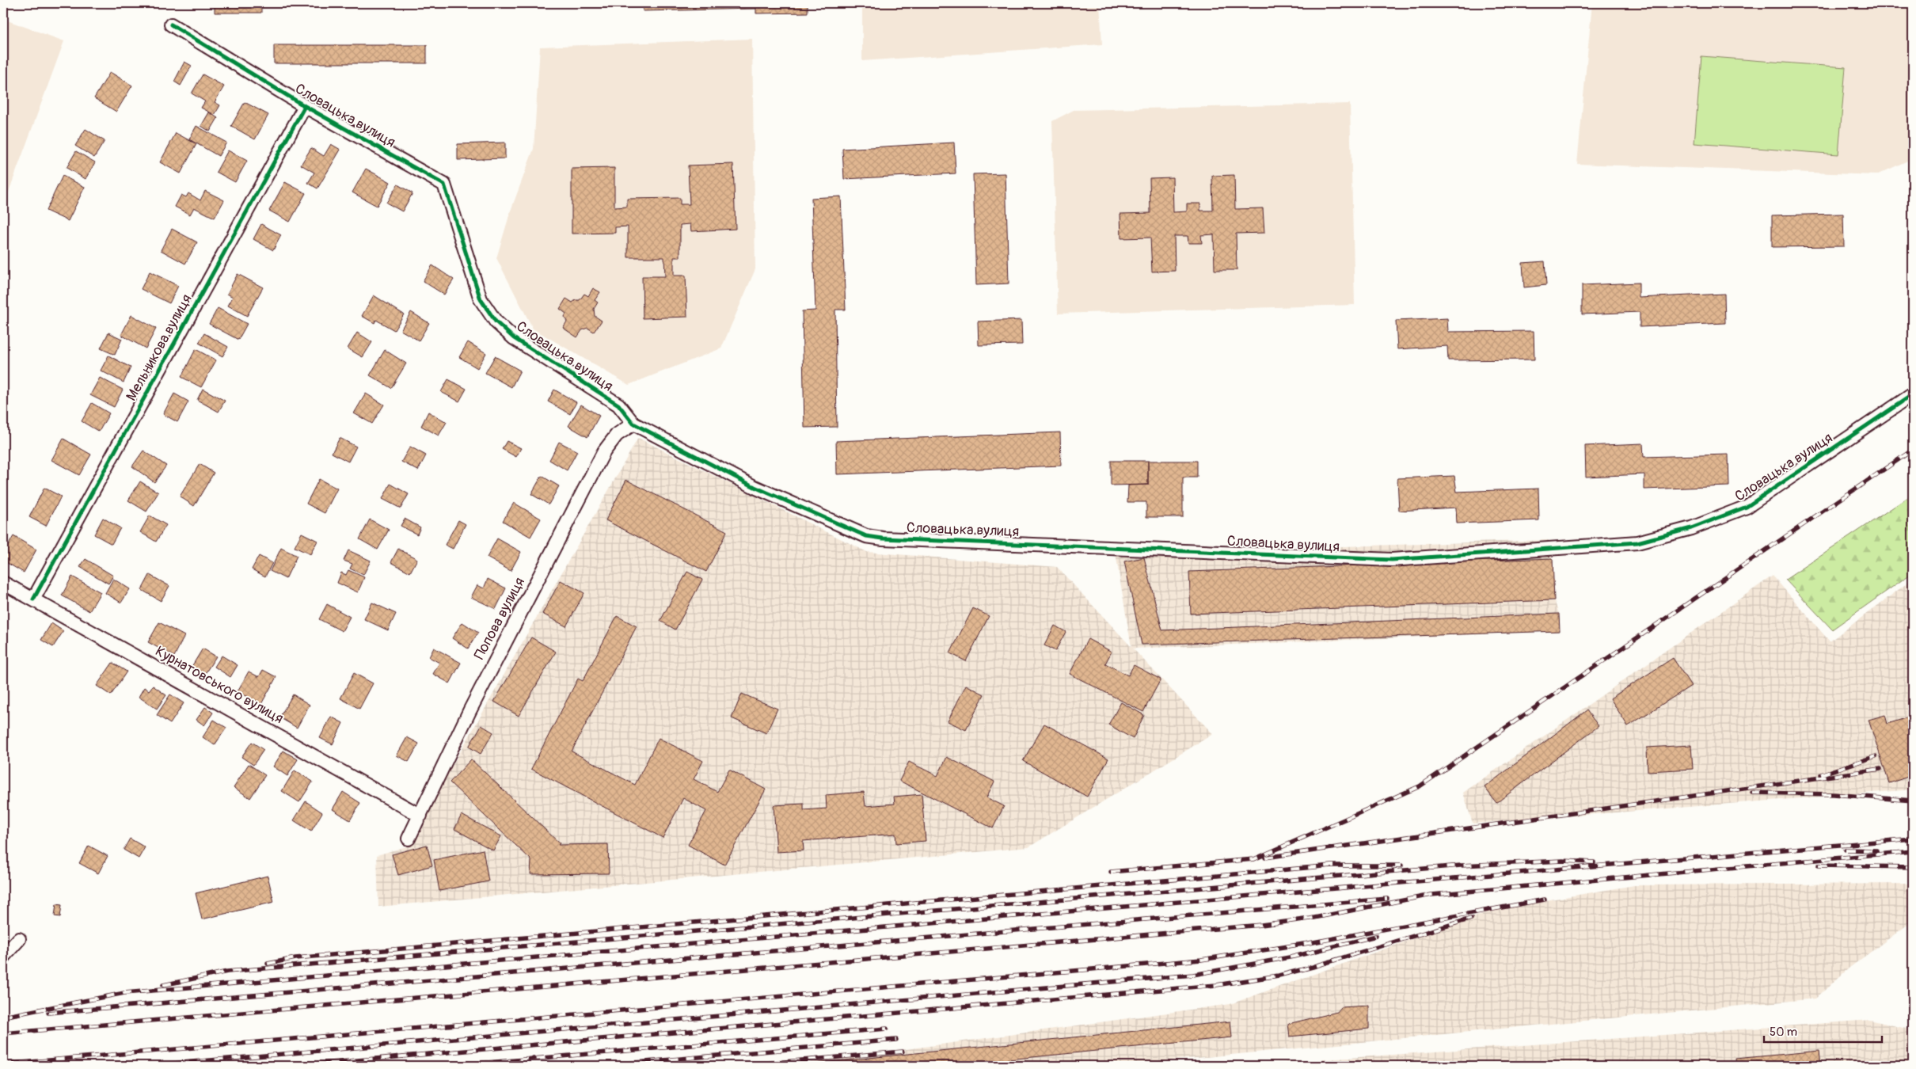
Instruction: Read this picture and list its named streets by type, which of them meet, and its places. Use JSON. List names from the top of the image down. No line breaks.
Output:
{"streets":{"street":["Словацька вулиця","Мельникова вулиця","Попова вулиця","Курнатовського вулиця"]},"crossings":[["Словацька вулиця","Мельникова вулиця"],["Словацька вулиця","Попова вулиця"],["Мельникова вулиця","Курнатовського вулиця"],["Попова вулиця","Курнатовського вулиця"]],"scale_bar":"50 m"}
